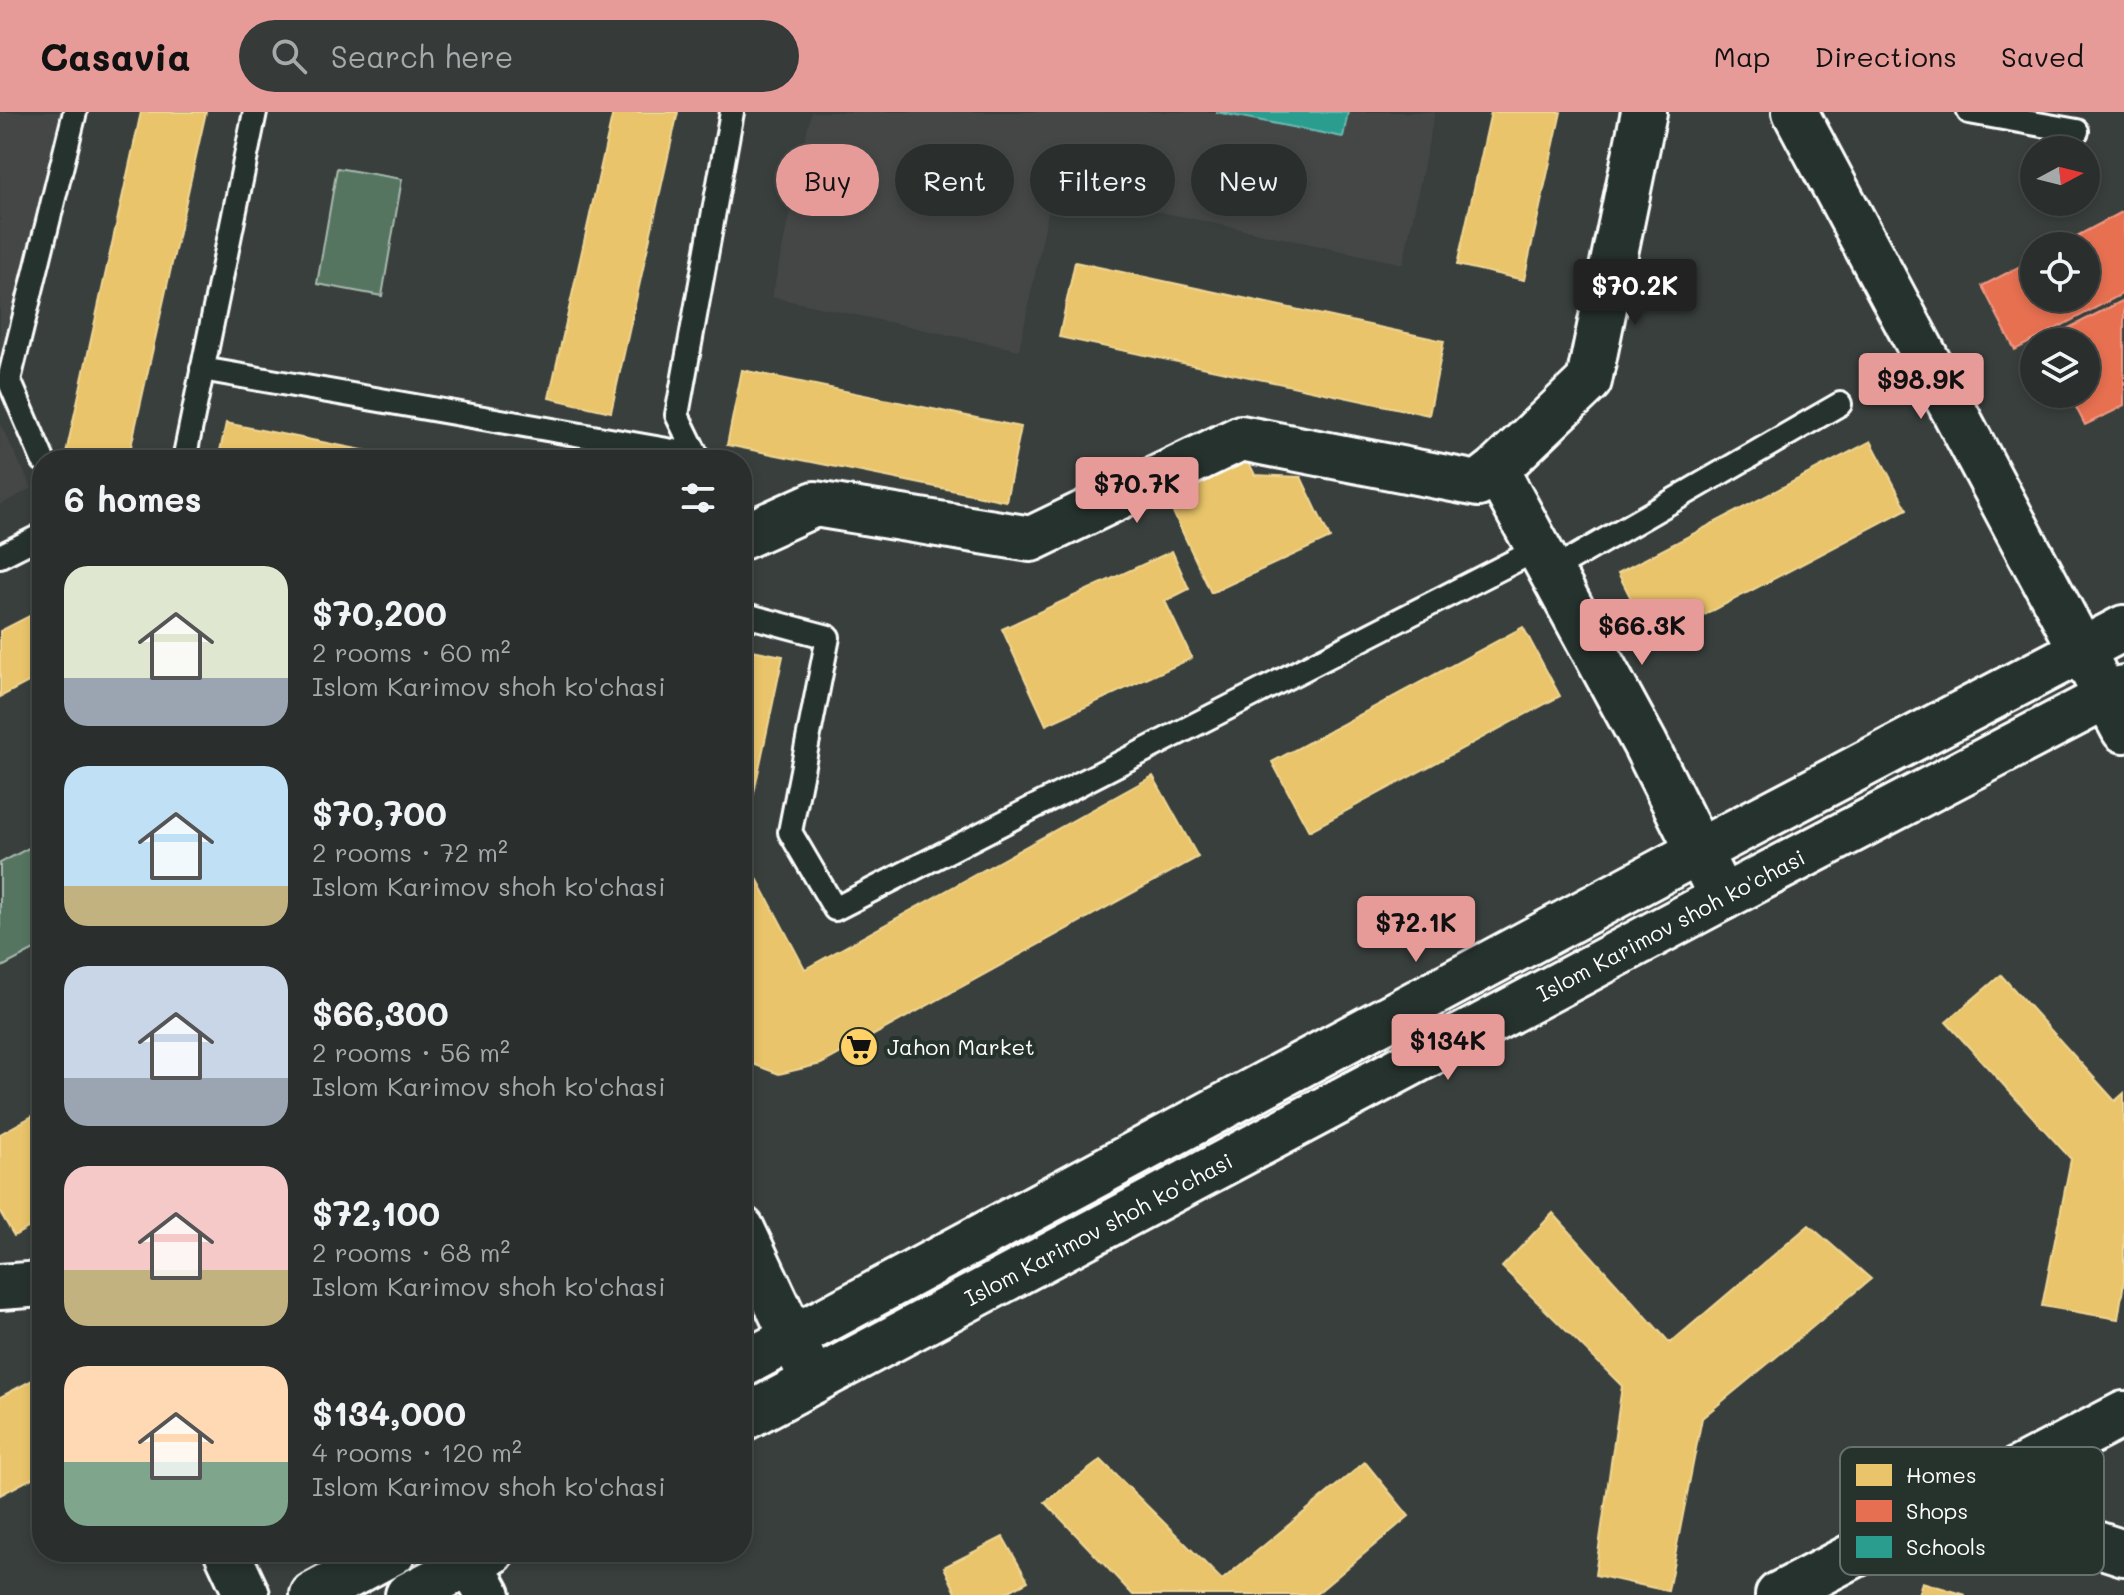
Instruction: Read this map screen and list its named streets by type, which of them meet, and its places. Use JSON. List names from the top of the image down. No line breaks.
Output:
{"streets":{"main road":["Islom Karimov shoh ko'chasi"]},"places":{"supermarket":["Jahon Market"]},"legend":["Homes","Shops","Schools"],"north":"right","page":{"header":"Casavia","search":"Search here","nav":["Map","Directions","Saved"],"chip":["Buy","Rent","Filters","New"],"price":["$70.2K","$98.9K","$70.7K","$66.3K","$72.1K","$134K"],"heading":"6 homes","list":[{"name":"$70,200","note":"2 rooms · 60 m² · Islom Karimov shoh ko'chasi"},{"name":"$70,700","note":"2 rooms · 72 m² · Islom Karimov shoh ko'chasi"},{"name":"$66,300","note":"2 rooms · 56 m² · Islom Karimov shoh ko'chasi"},{"name":"$72,100","note":"2 rooms · 68 m² · Islom Karimov shoh ko'chasi"},{"name":"$134,000","note":"4 rooms · 120 m² · Islom Karimov shoh ko'chasi"}]}}
